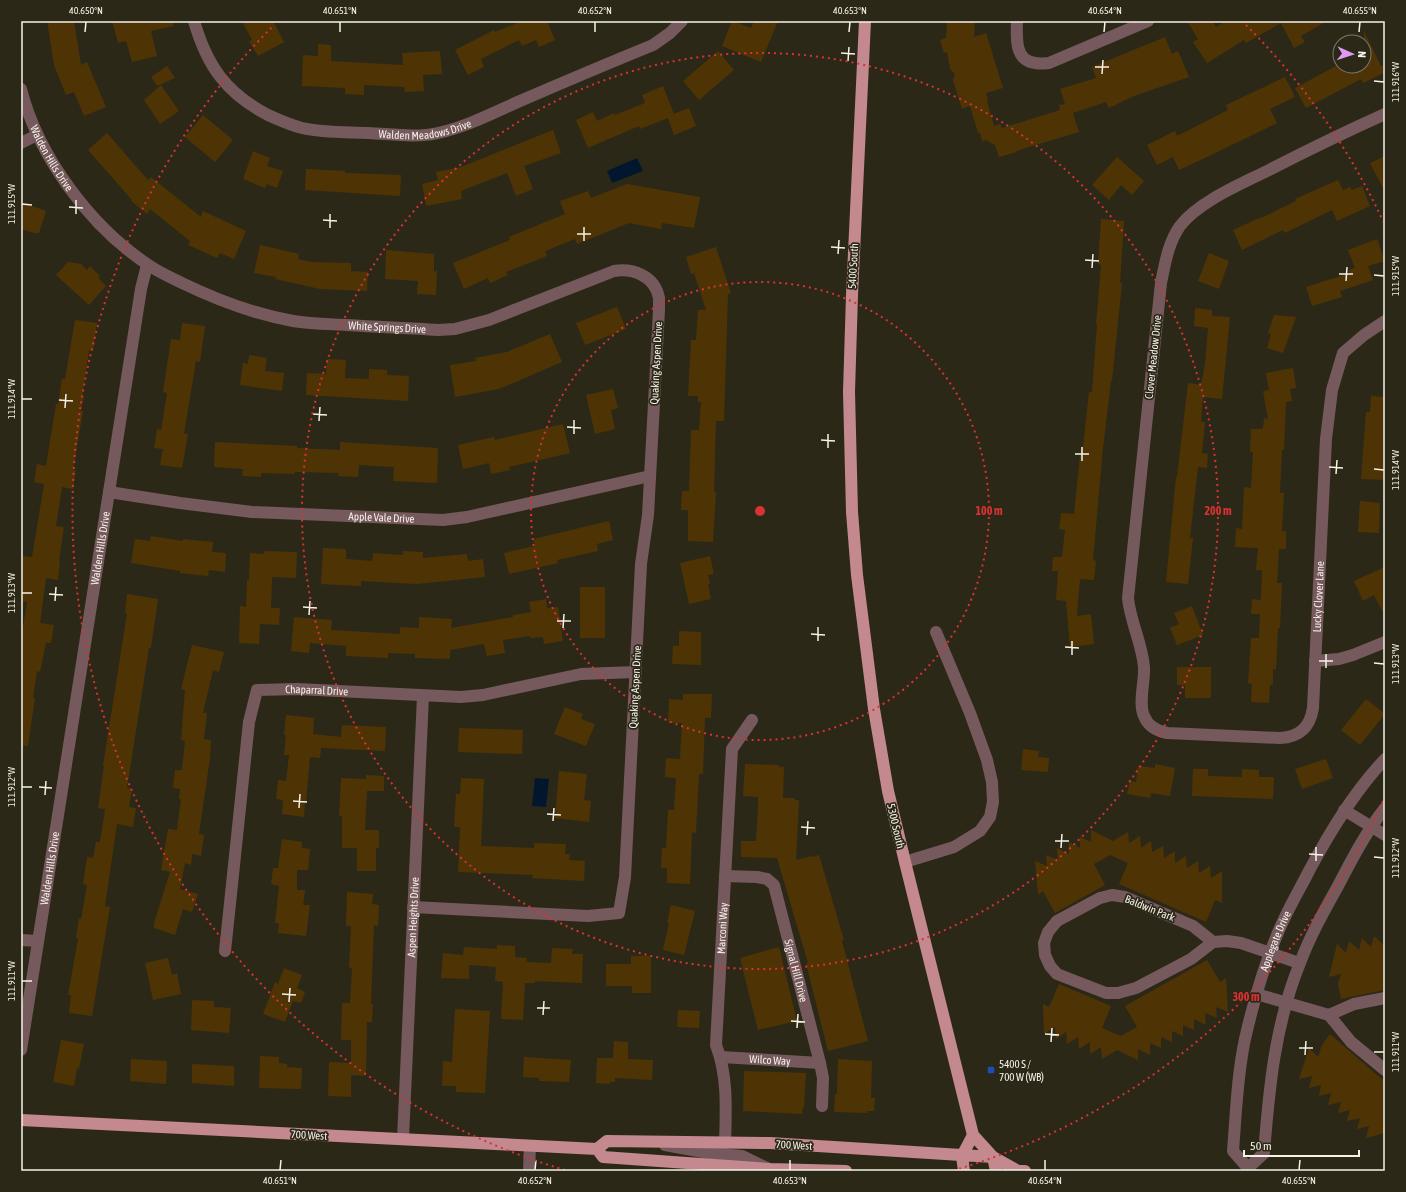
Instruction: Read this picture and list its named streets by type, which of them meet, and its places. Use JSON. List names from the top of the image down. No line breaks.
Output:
{"streets":{"main road":["5400 South","5300 South","700 West"],"street":["Walden Meadows Drive","Walden Hills Drive","White Springs Drive","Clover Meadow Drive","Quaking Aspen Drive","Apple Vale Drive","Lucky Clover Lane","Chaparral Drive","Baldwin Park","Aspen Heights Drive","Marconi Way","Applegate Drive","Signal Hill Drive","Wilco Way"]},"crossings":[["Walden Hills Drive","White Springs Drive"],["Walden Hills Drive","Apple Vale Drive"],["5400 South","5300 South"],["White Springs Drive","Quaking Aspen Drive"],["Clover Meadow Drive","Lucky Clover Lane"],["Quaking Aspen Drive","Apple Vale Drive"],["Quaking Aspen Drive","Chaparral Drive"],["Quaking Aspen Drive","Aspen Heights Drive"],["Chaparral Drive","Aspen Heights Drive"],["5300 South","700 West"],["Aspen Heights Drive","700 West"],["Marconi Way","Signal Hill Drive"],["Marconi Way","Wilco Way"],["Marconi Way","700 West"],["Signal Hill Drive","Wilco Way"]],"places":{"transit":["5400 S / 700 W (WB)"]},"scale_bar":"50 m","north":"right","coordinates":["40.650°N","40.651°N","40.652°N","40.653°N","40.654°N","40.655°N","111.916°W","111.915°W","111.914°W","111.913°W","111.912°W","111.911°W"],"rings":["100 m","200 m","300 m"]}
